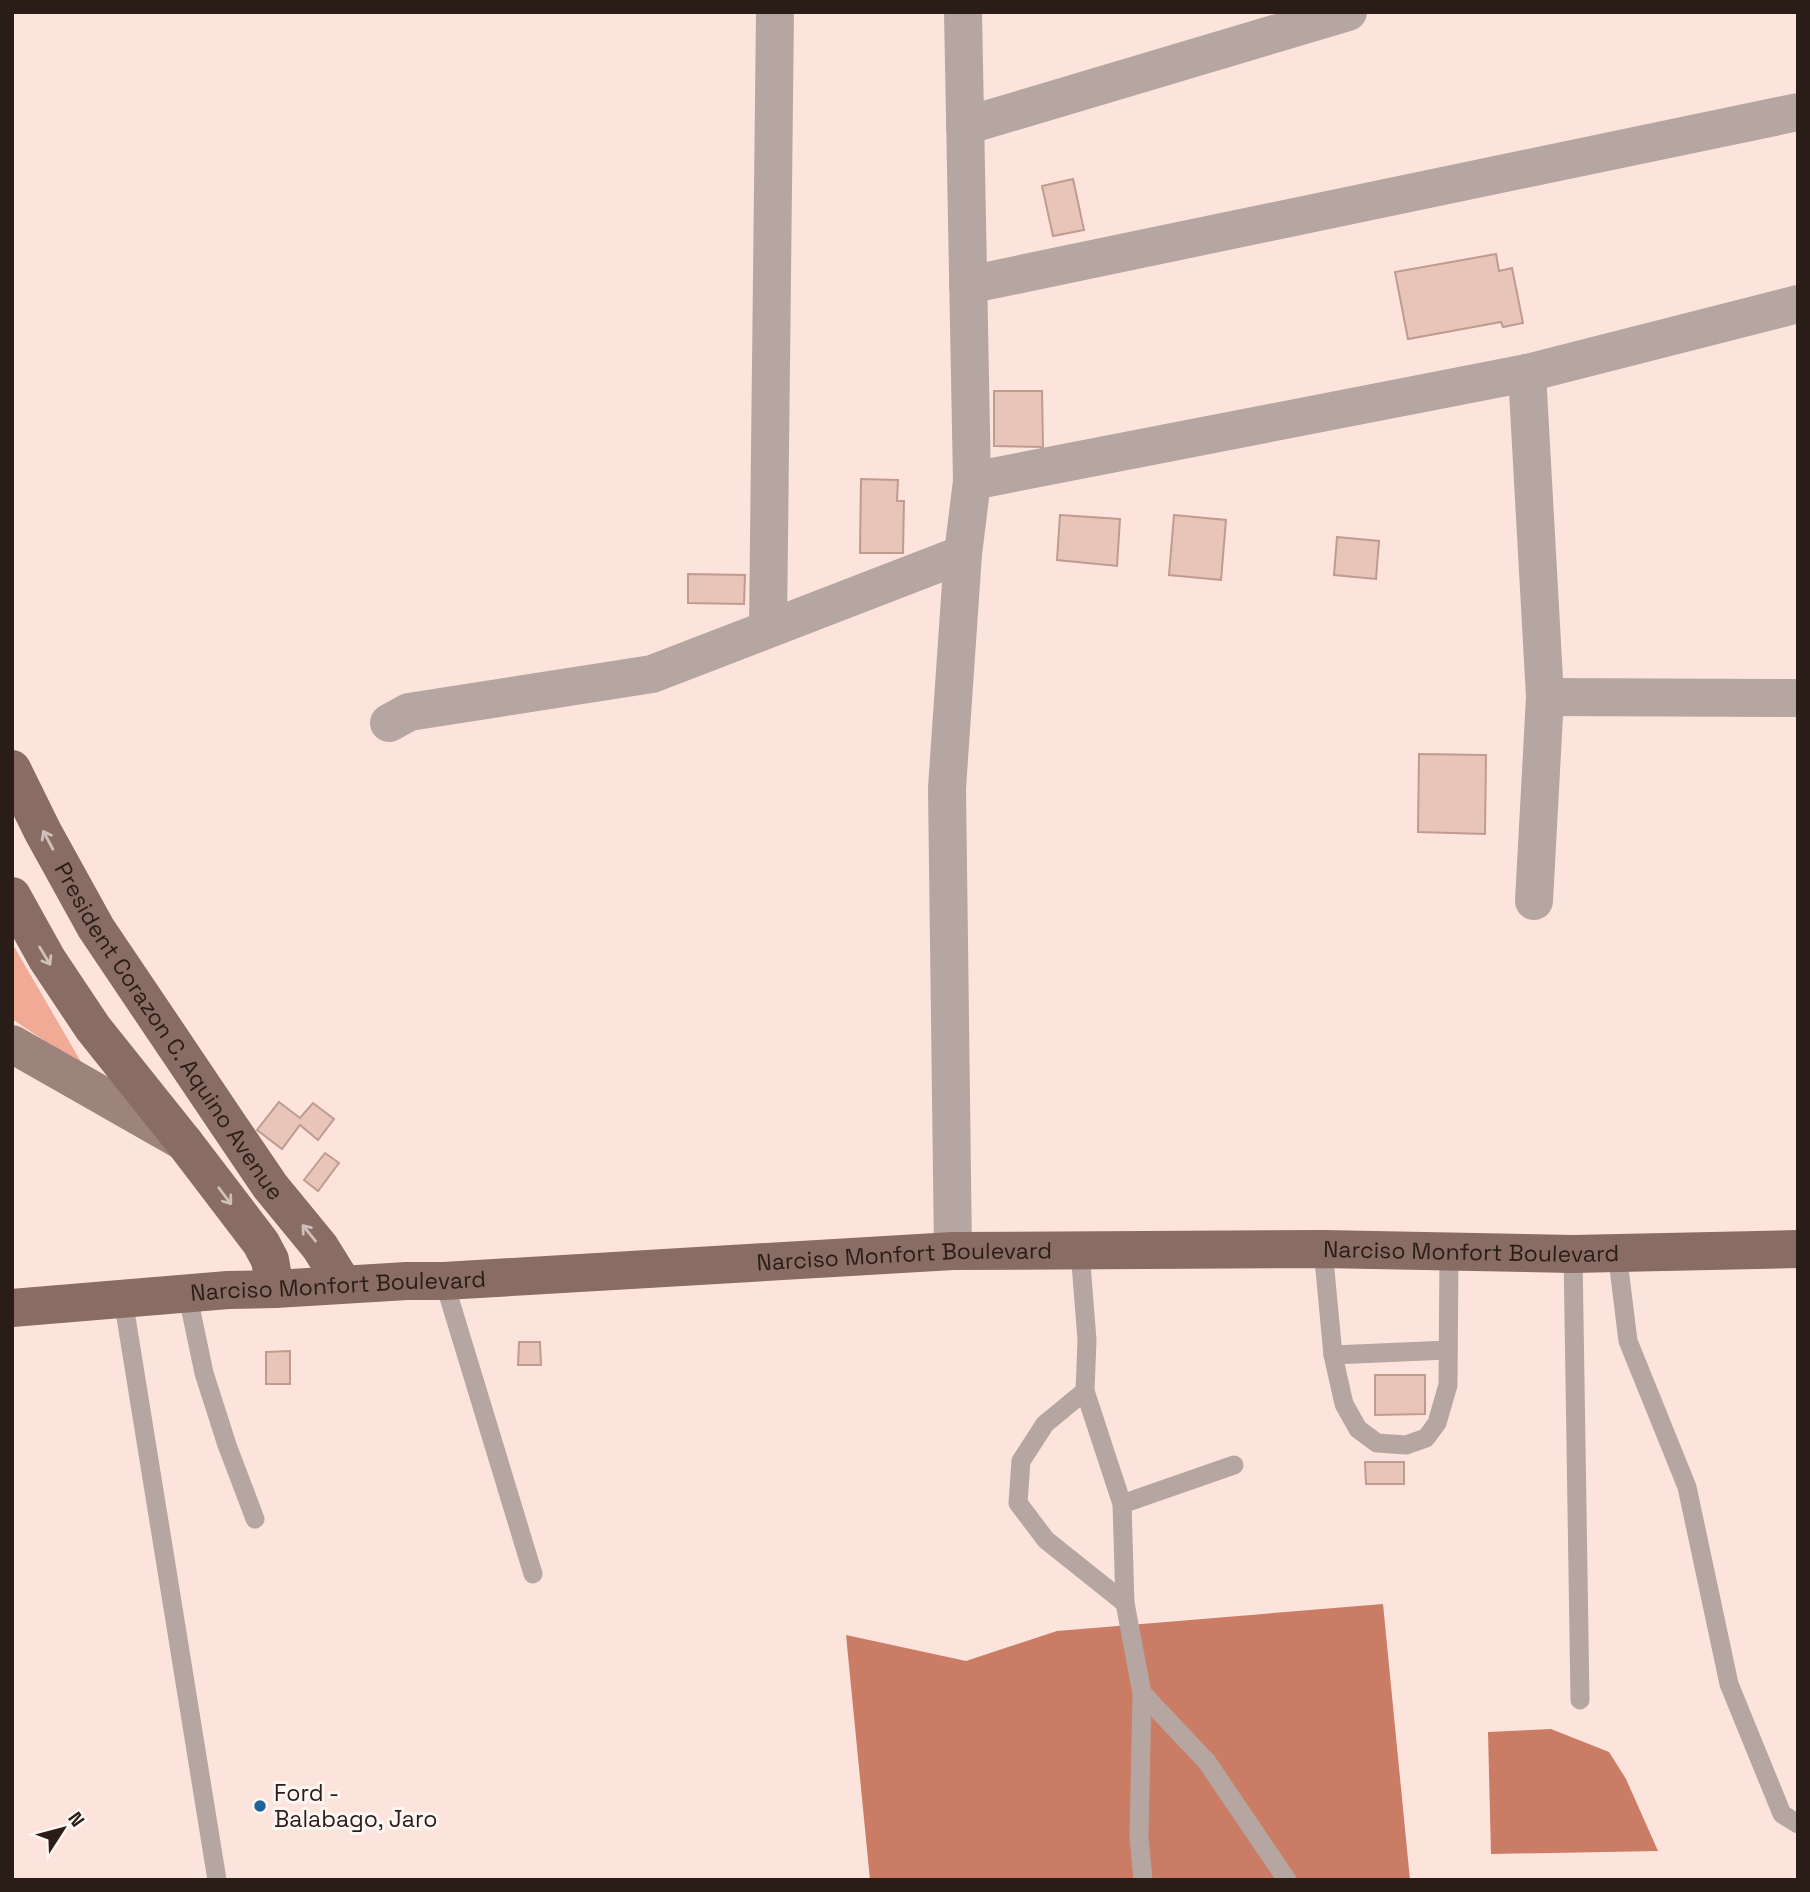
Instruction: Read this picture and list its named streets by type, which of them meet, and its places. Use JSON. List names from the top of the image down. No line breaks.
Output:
{"streets":{"main road":["President Corazon C. Aquino Avenue","Narciso Monfort Boulevard"]},"crossings":[["President Corazon C. Aquino Avenue","Narciso Monfort Boulevard"]],"places":["Ford - Balabago, Jaro"],"north":"top right"}
